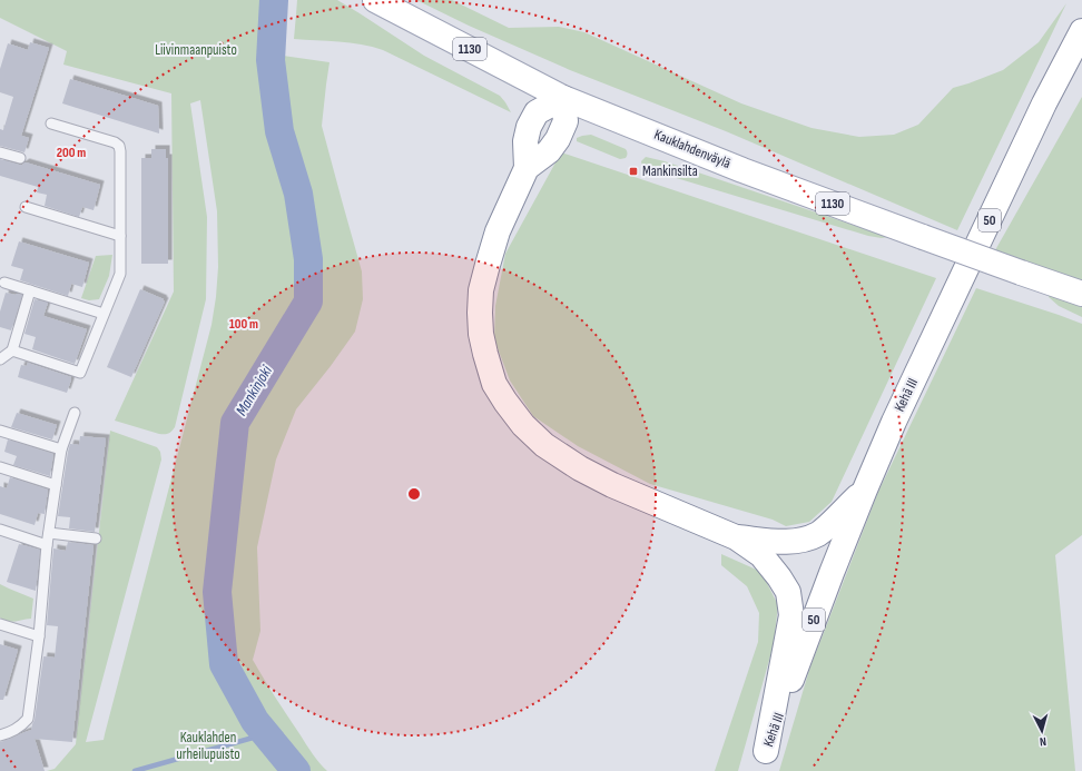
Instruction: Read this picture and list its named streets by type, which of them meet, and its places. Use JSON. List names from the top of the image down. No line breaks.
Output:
{"streets":{"main road":["1130","Kauklahdenväylä","50","Kehä III"]},"water":["Mankinjoki"],"parks":["Liivinmaanpuisto","Kauklahden urheilupuisto"],"places":{"transit":["Mankinsilta"]},"north":"bottom","rings":["200 m","100 m"]}
